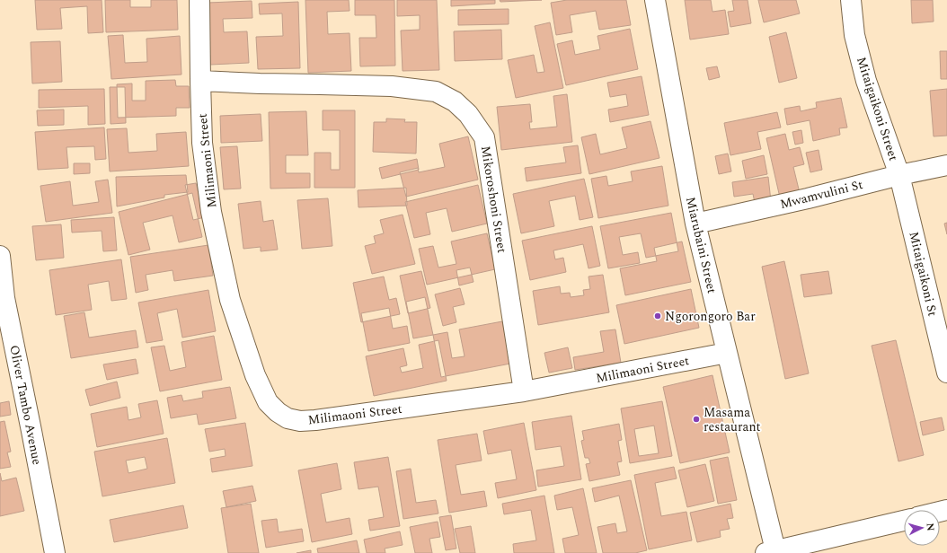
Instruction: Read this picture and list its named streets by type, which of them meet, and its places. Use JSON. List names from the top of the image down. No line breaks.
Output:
{"streets":{"street":["Mitaigaikoni Street","Milimaoni Street","Mwamvulini St","Mikoroshoni Street","Miarubaini Street","Mitaigaikoni St","Oliver Tambo Avenue"]},"crossings":[["Mitaigaikoni Street","Mwamvulini St"],["Mitaigaikoni Street","Mitaigaikoni St"],["Milimaoni Street","Mikoroshoni Street"],["Milimaoni Street","Miarubaini Street"],["Mwamvulini St","Miarubaini Street"],["Mwamvulini St","Mitaigaikoni St"]],"places":["Ngorongoro Bar","Masama restaurant"],"north":"right"}
